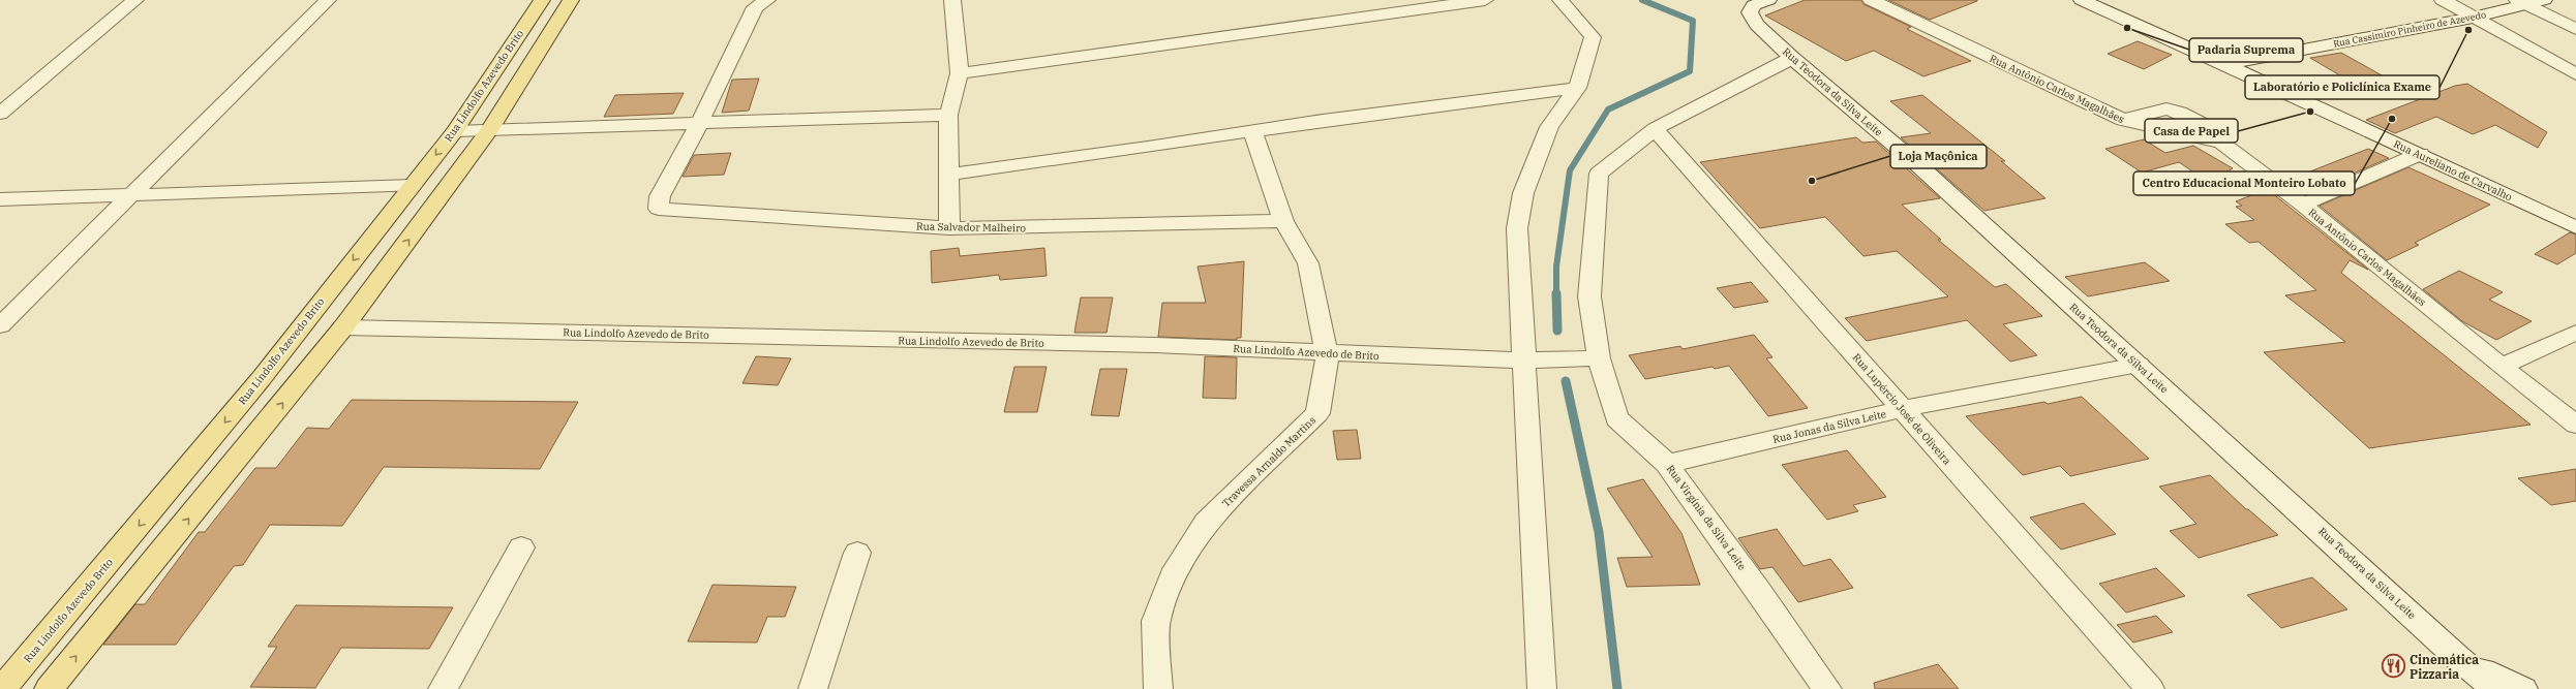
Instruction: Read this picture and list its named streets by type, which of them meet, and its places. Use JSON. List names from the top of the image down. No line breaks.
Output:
{"streets":{"main road":["Rua Lindolfo Azevedo Brito"],"street":["Rua Cassimiro Pinheiro de Azevedo","Rua Antônio Carlos Magalhães","Rua Teodora da Silva Leite","Rua Aureliano de Carvalho","Rua Salvador Malheiro","Rua Lindolfo Azevedo de Brito","Rua Lupércio José de Oliveira","Rua Jonas da Silva Leite","Travessa Arnaldo Martins","Rua Virgínia da Silva Leite"]},"crossings":[["Rua Cassimiro Pinheiro de Azevedo","Rua Aureliano de Carvalho"],["Rua Teodora da Silva Leite","Rua Jonas da Silva Leite"],["Rua Salvador Malheiro","Travessa Arnaldo Martins"],["Rua Lindolfo Azevedo de Brito","Travessa Arnaldo Martins"],["Rua Lindolfo Azevedo de Brito","Rua Virgínia da Silva Leite"],["Rua Lupércio José de Oliveira","Rua Jonas da Silva Leite"],["Rua Lupércio José de Oliveira","Rua Virgínia da Silva Leite"],["Rua Jonas da Silva Leite","Rua Virgínia da Silva Leite"]],"places":{"other":["Padaria Suprema","Laboratório e Policlínica Exame","Casa de Papel","Centro Educacional Monteiro Lobato","Loja Maçônica"],"restaurant":["Cinemática Pizzaria"]}}
